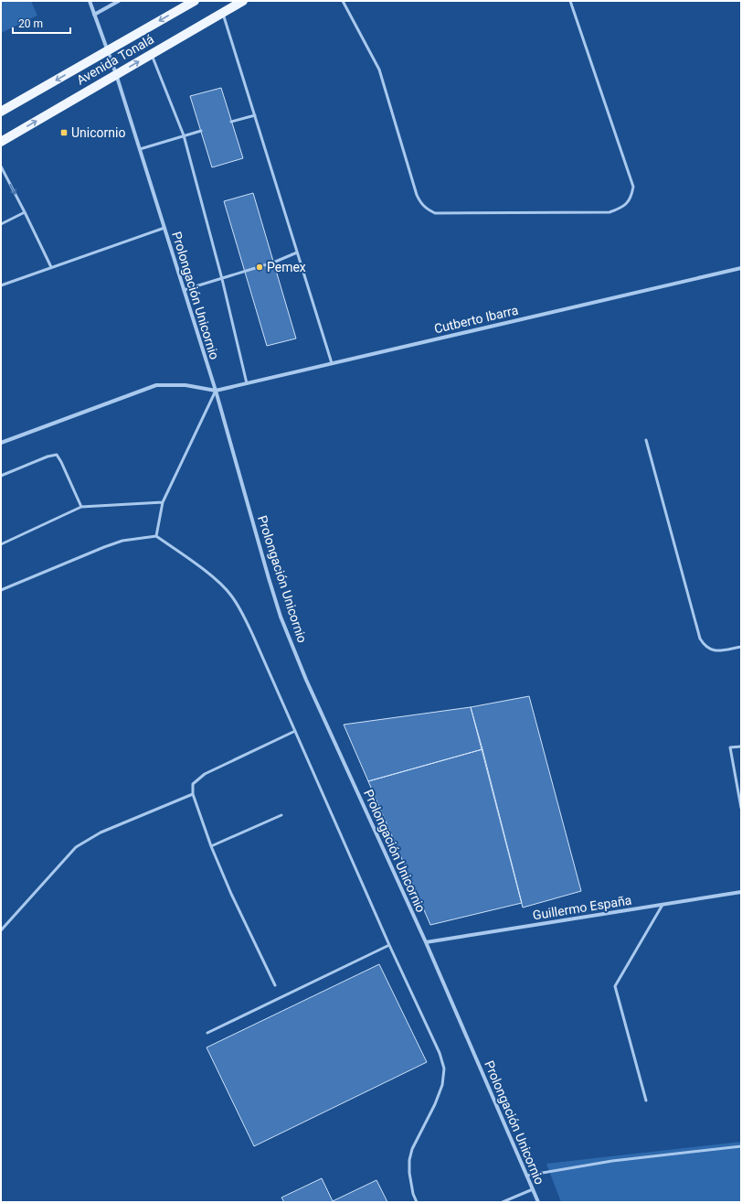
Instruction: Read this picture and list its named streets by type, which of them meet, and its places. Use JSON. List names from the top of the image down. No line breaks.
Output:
{"streets":{"main road":["Avenida Tonalá"],"street":["Prolongación Unicornio","Cutberto Ibarra","Guillermo España"]},"crossings":[["Avenida Tonalá","Prolongación Unicornio"],["Prolongación Unicornio","Cutberto Ibarra"],["Prolongación Unicornio","Guillermo España"]],"places":{"transit":["Unicornio"],"other":["Pemex"]},"scale_bar":"20 m"}
